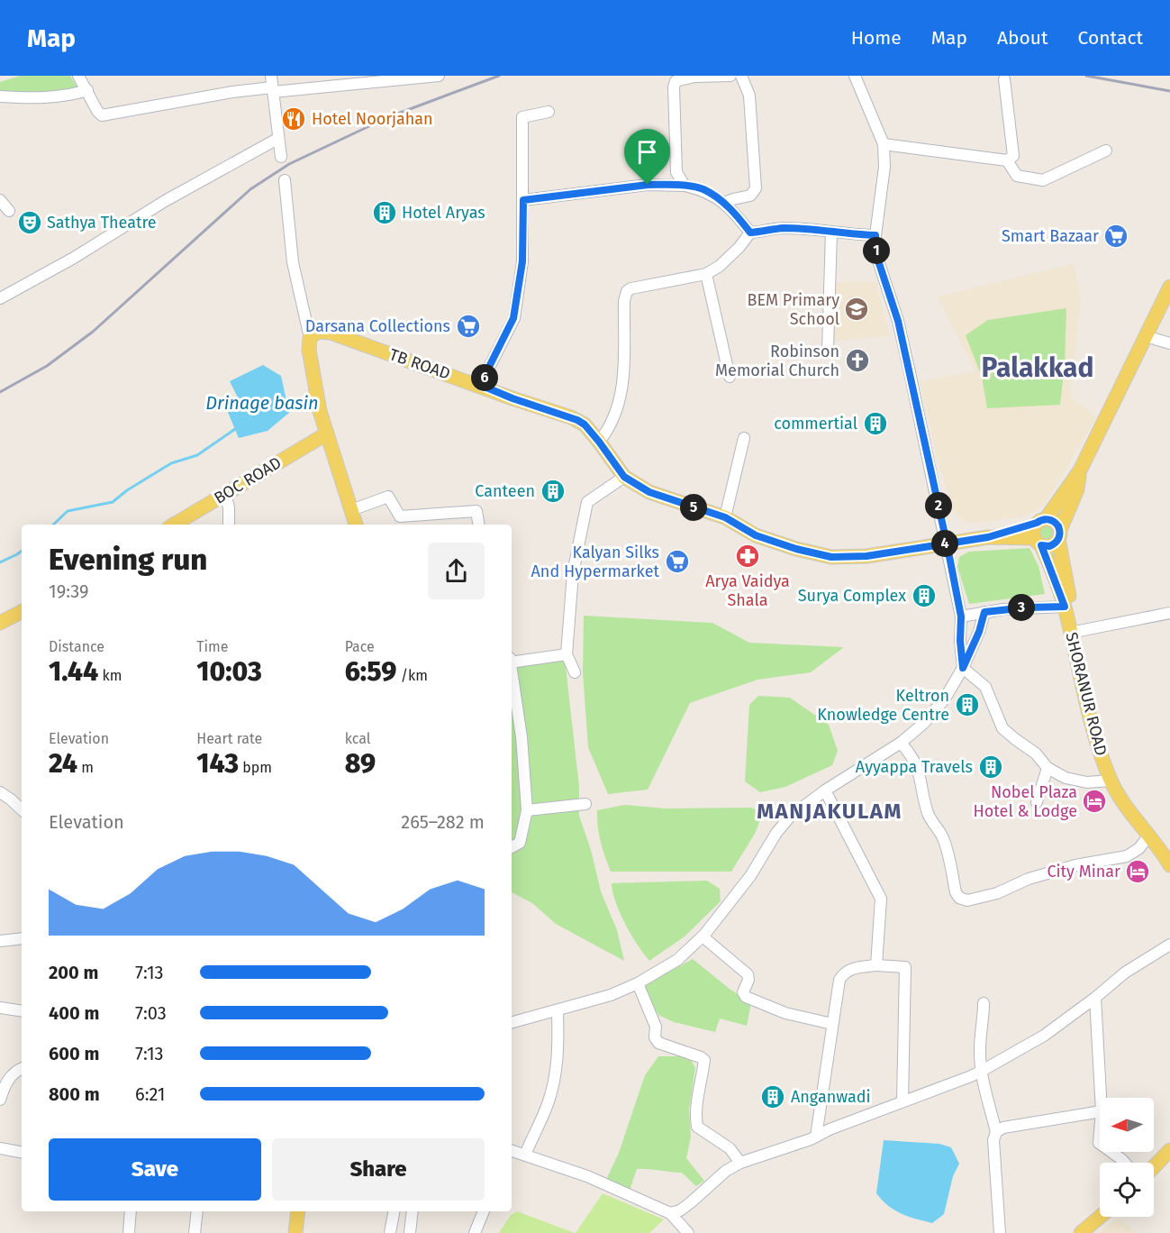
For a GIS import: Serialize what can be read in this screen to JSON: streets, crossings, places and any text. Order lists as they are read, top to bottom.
{
  "streets": {
    "main road": ["TB ROAD", "BOC ROAD", "SHORANUR ROAD"]
  },
  "crossings": [
    ["TB ROAD", "SHORANUR ROAD"]
  ],
  "districts": ["Palakkad", "MANJAKULAM"],
  "water": ["Drinage basin"],
  "places": {
    "restaurant": ["Hotel Noorjahan"],
    "building": [
      "Hotel Aryas",
      "commertial",
      "Canteen",
      "Surya Complex",
      "Keltron Knowledge Centre",
      "Ayyappa Travels",
      "Anganwadi"
    ],
    "theatre": ["Sathya Theatre"],
    "supermarket": ["Smart Bazaar", "Darsana Collections", "Kalyan Silks And Hypermarket"],
    "school or university": ["BEM Primary School"],
    "church": ["Robinson Memorial Church"],
    "pharmacy": ["Arya Vaidya Shala"],
    "hotel": ["Nobel Plaza Hotel & Lodge", "City Minar"]
  },
  "north": "left",
  "page": {
    "header": "Map",
    "nav": [
      "Home",
      "Map",
      "About",
      "Contact"
    ],
    "pins": [
      "1",
      "6",
      "2",
      "5",
      "4",
      "3"
    ],
    "heading": ["Evening run", "19:39"],
    "stats": [
      ["Distance", "1.44 km"],
      ["Time", "10:03"],
      ["Pace", "6:59 /km"],
      ["Elevation", "24 m"],
      ["Heart rate", "143 bpm"],
      ["kcal", "89"]
    ],
    "chart": ["Elevation", "265–282 m"],
    "list": [
      {
        "name": "200 m",
        "note": "7:13"
      },
      {
        "name": "400 m",
        "note": "7:03"
      },
      {
        "name": "600 m",
        "note": "7:13"
      },
      {
        "name": "800 m",
        "note": "6:21"
      }
    ],
    "buttons": ["Save", "Share"]
  }
}
